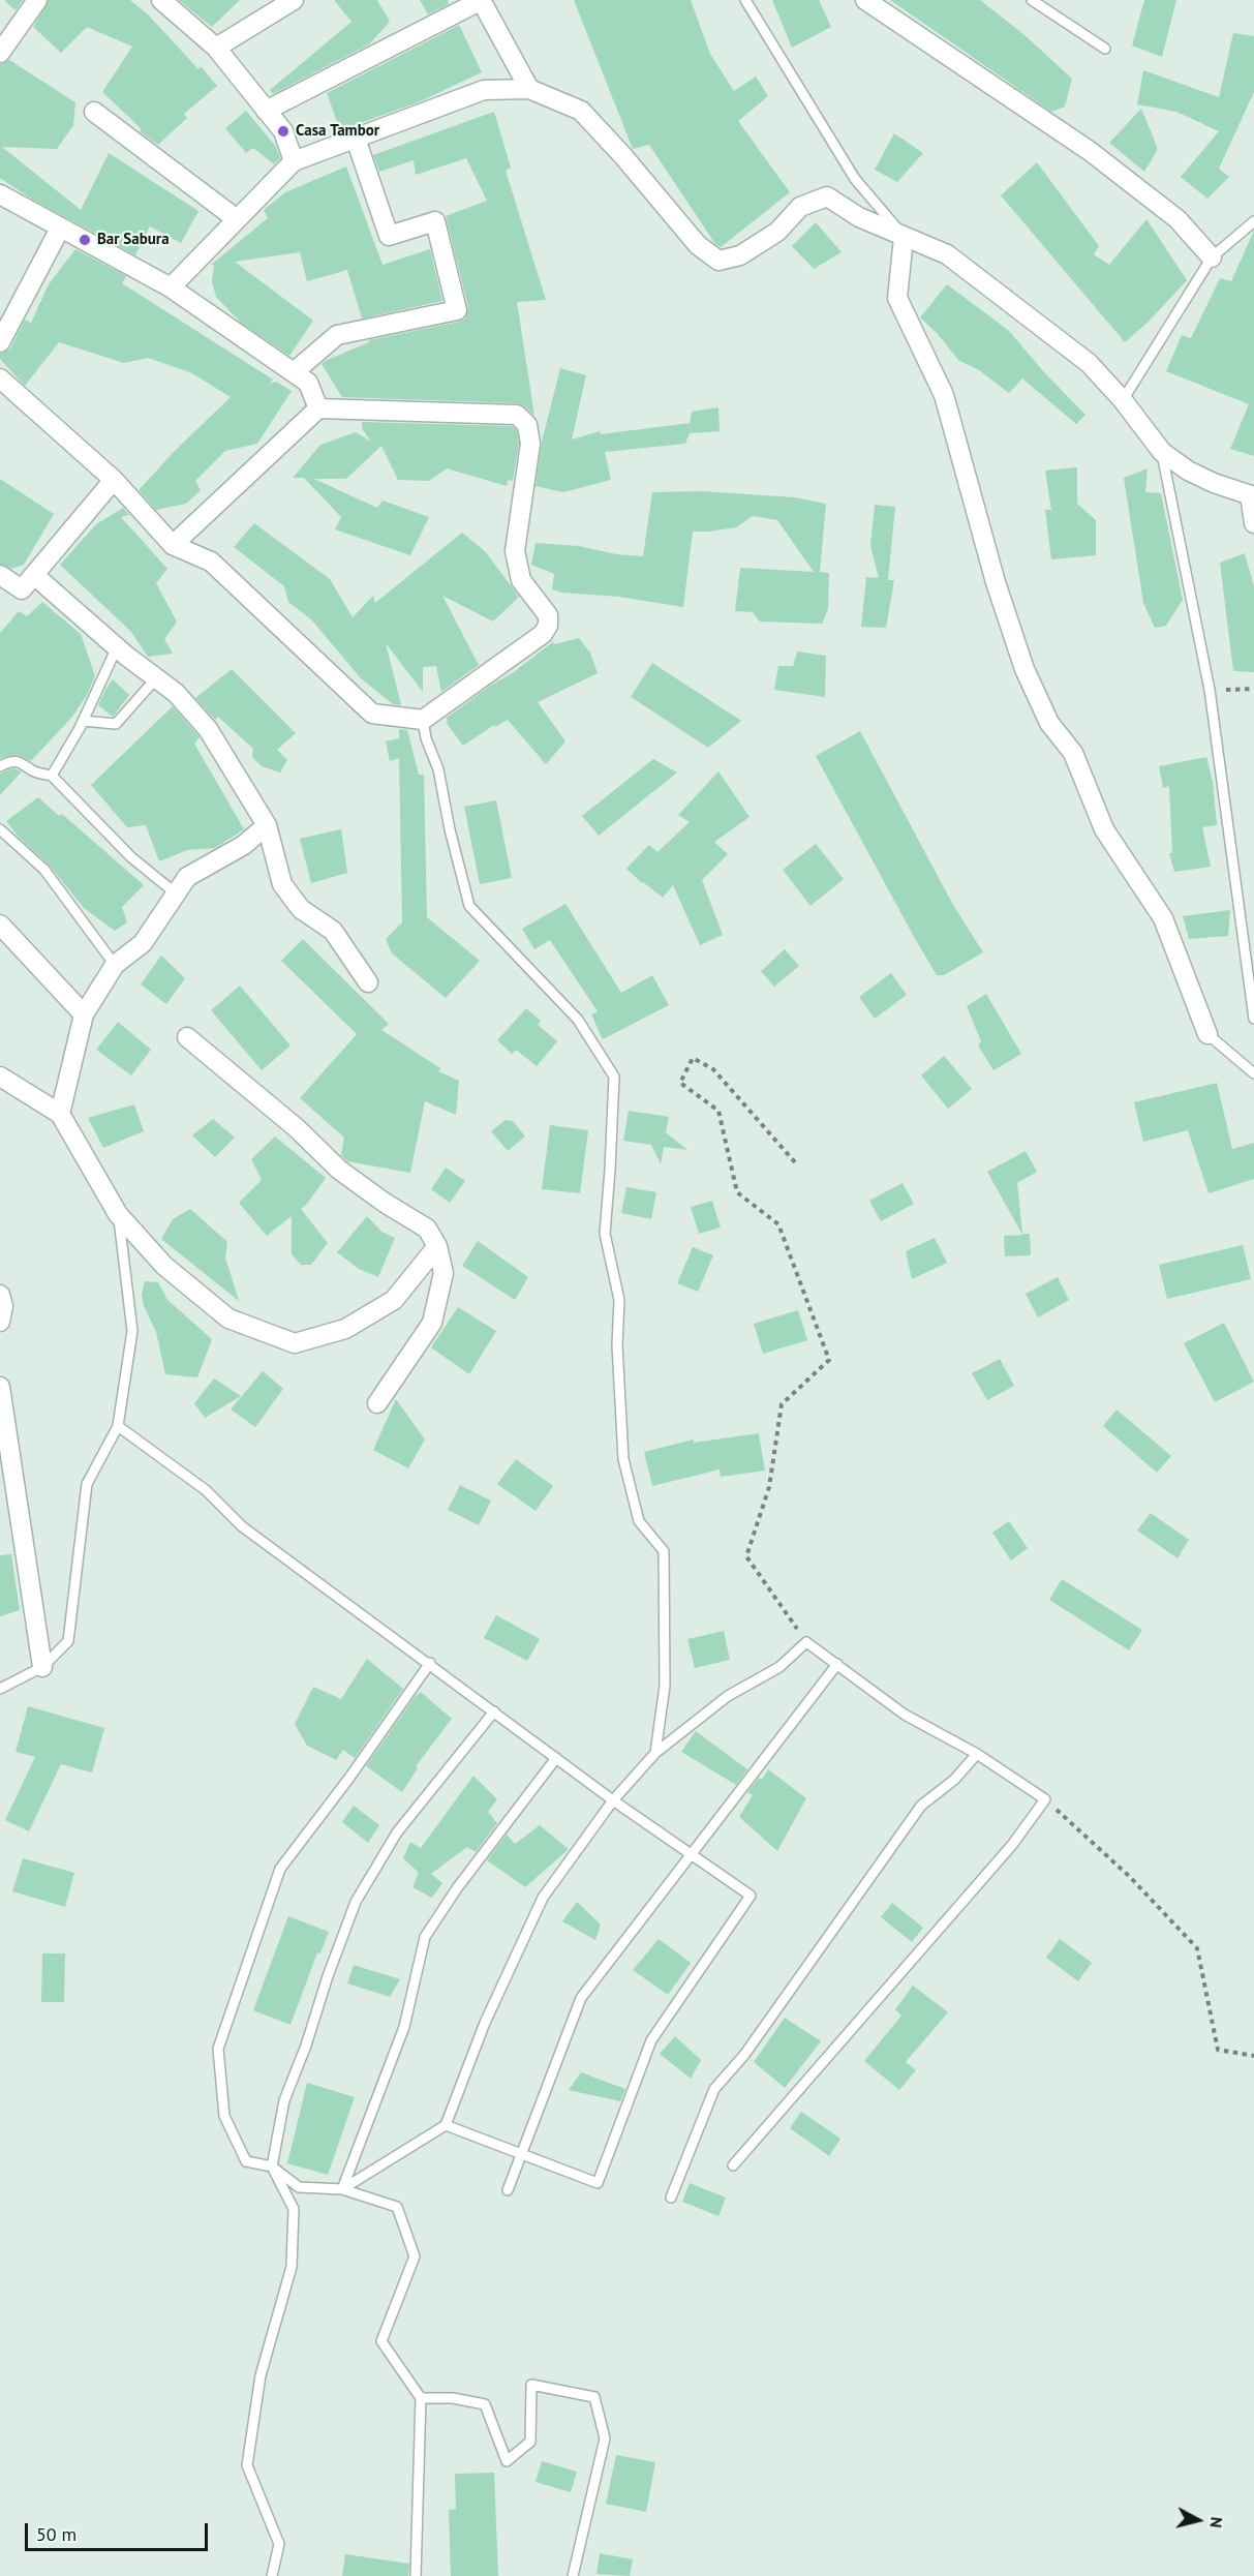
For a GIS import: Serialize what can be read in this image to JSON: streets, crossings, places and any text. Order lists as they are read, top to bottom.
{
  "places": ["Casa Tambor", "Bar Sabura"],
  "scale_bar": "50 m",
  "north": "right"
}
